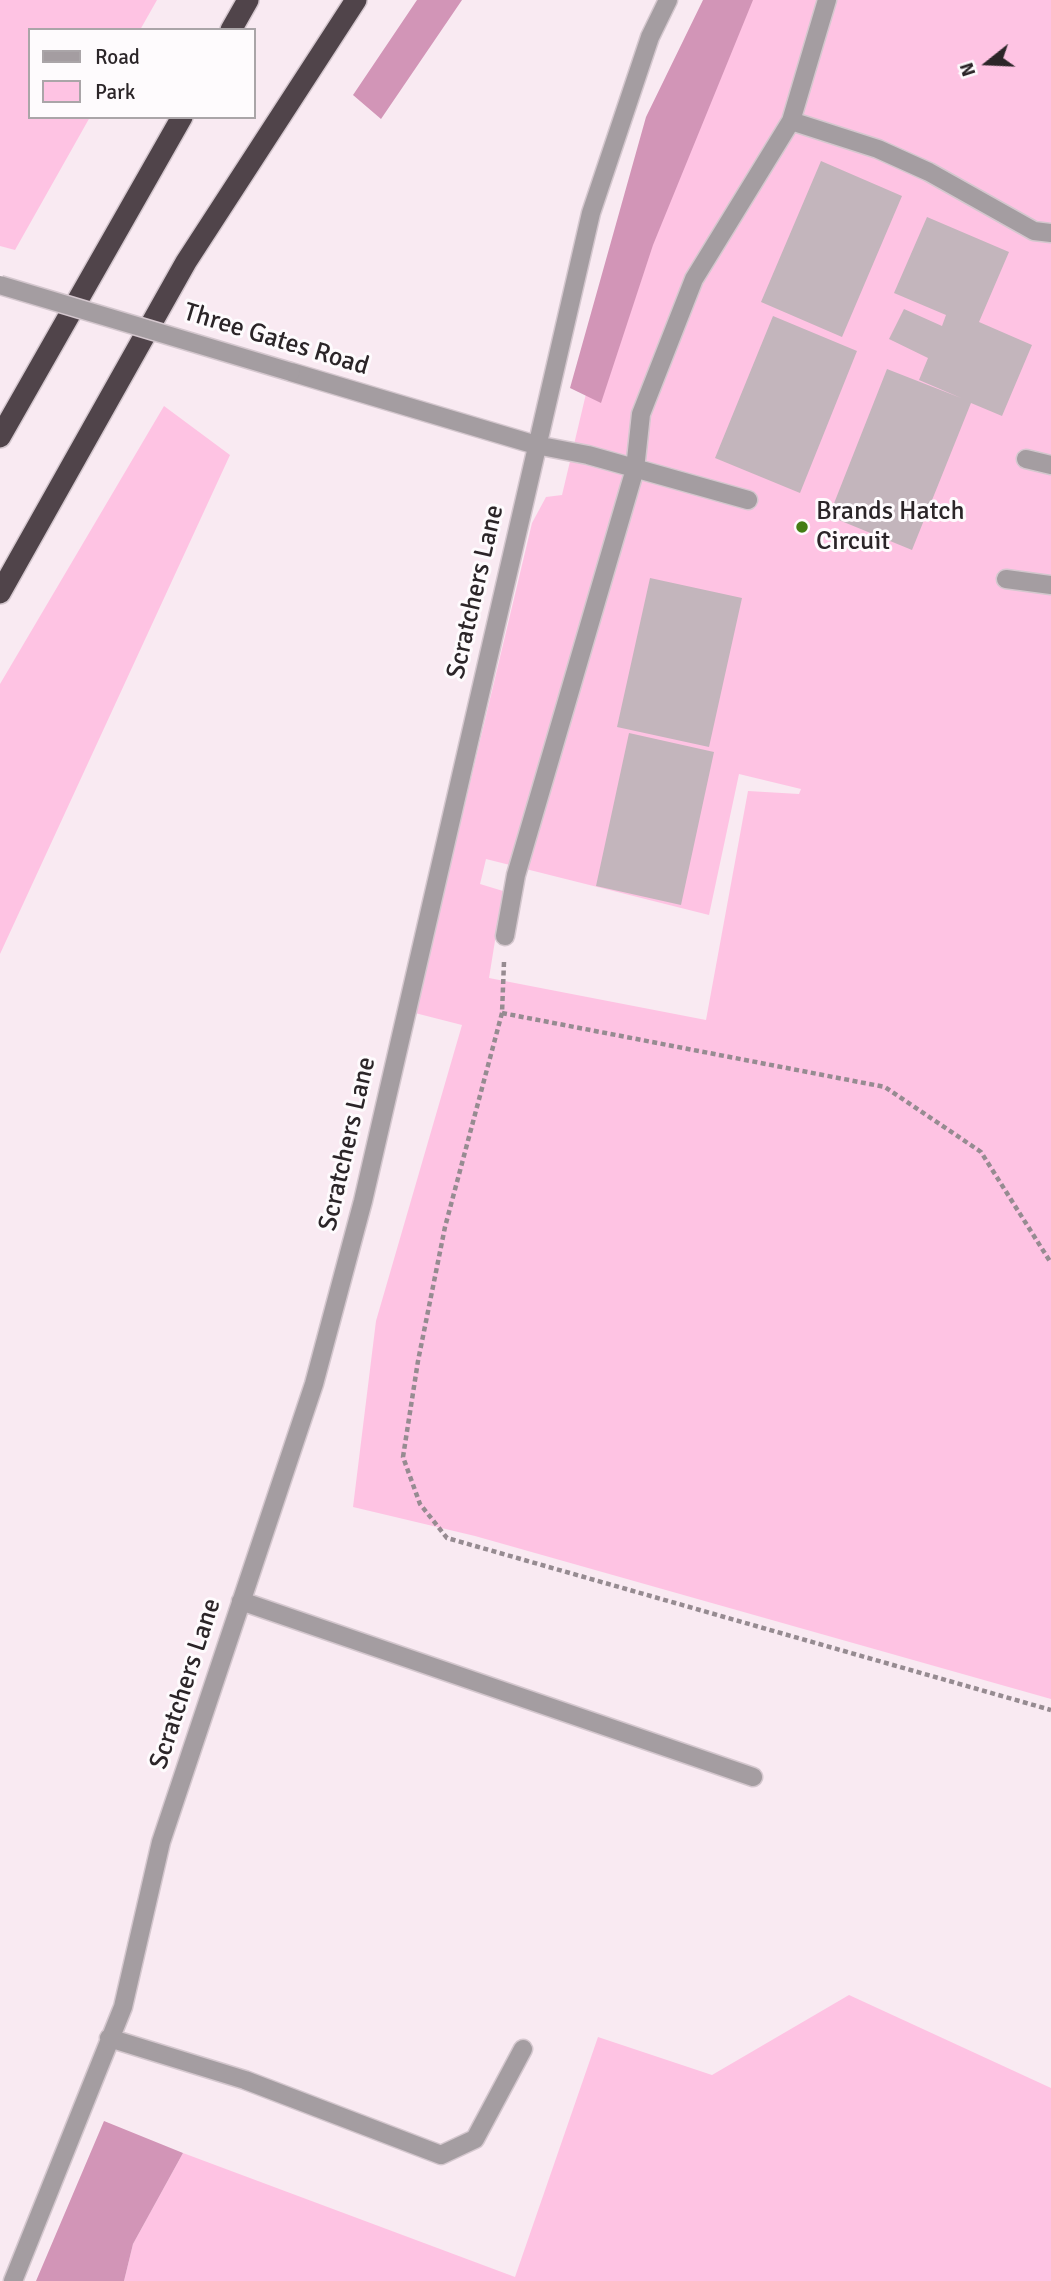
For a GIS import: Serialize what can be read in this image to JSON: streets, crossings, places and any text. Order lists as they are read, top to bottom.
{
  "streets": {
    "street": ["Three Gates Road", "Scratchers Lane"]
  },
  "crossings": [
    ["Three Gates Road", "Scratchers Lane"]
  ],
  "places": ["Brands Hatch Circuit"],
  "legend": ["Road", "Park"],
  "north": "left"
}
